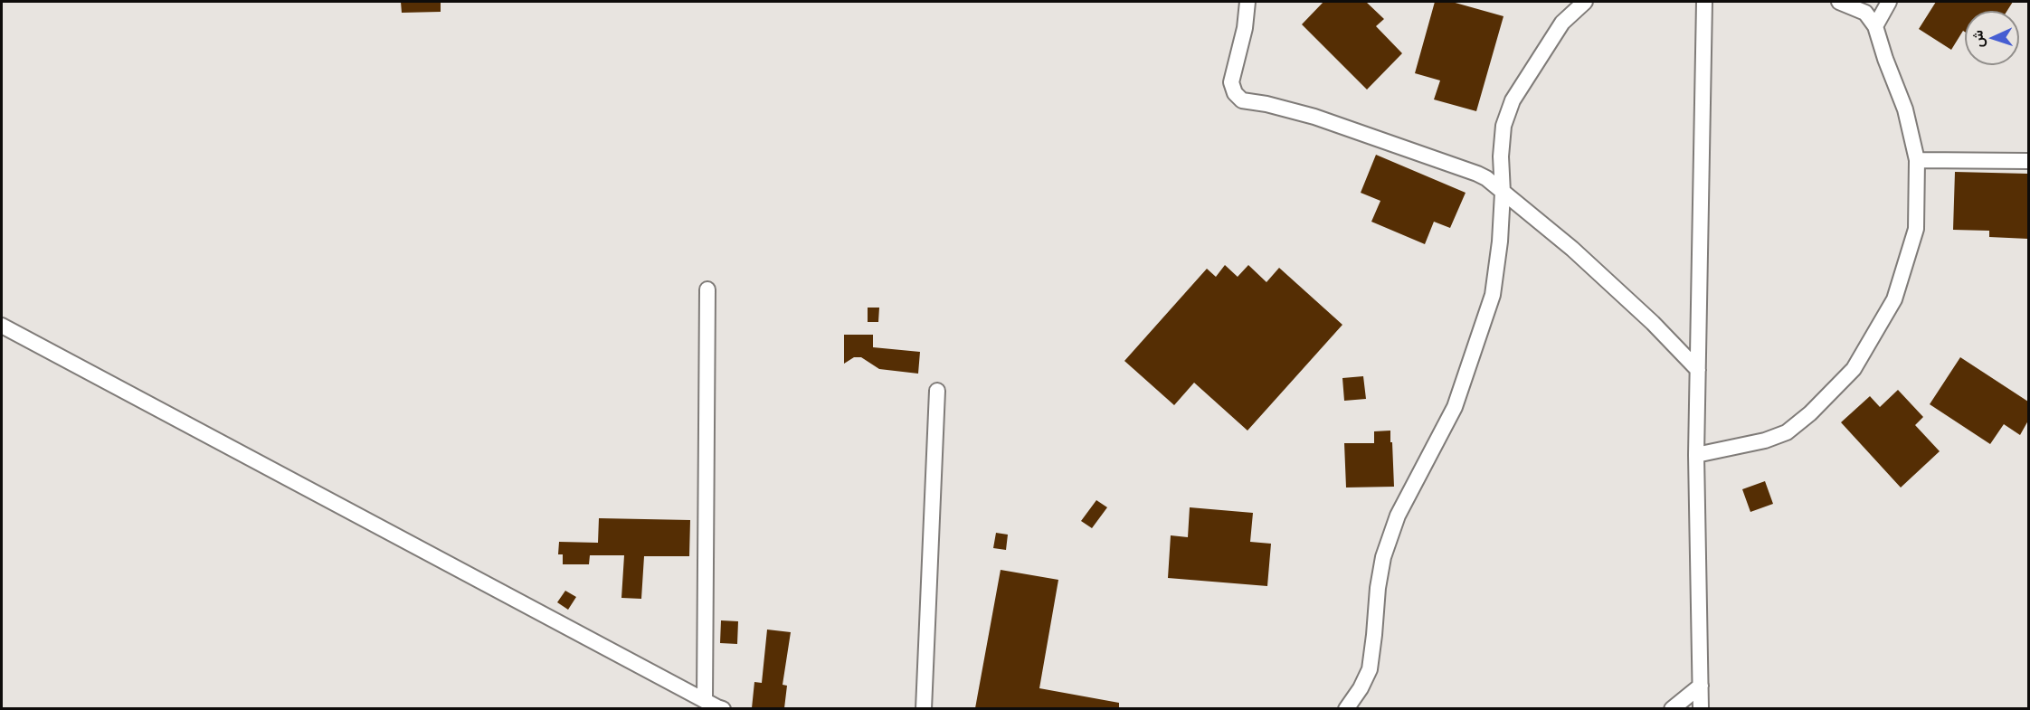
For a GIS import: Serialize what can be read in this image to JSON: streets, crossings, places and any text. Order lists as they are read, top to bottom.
{
  "north": "left"
}
